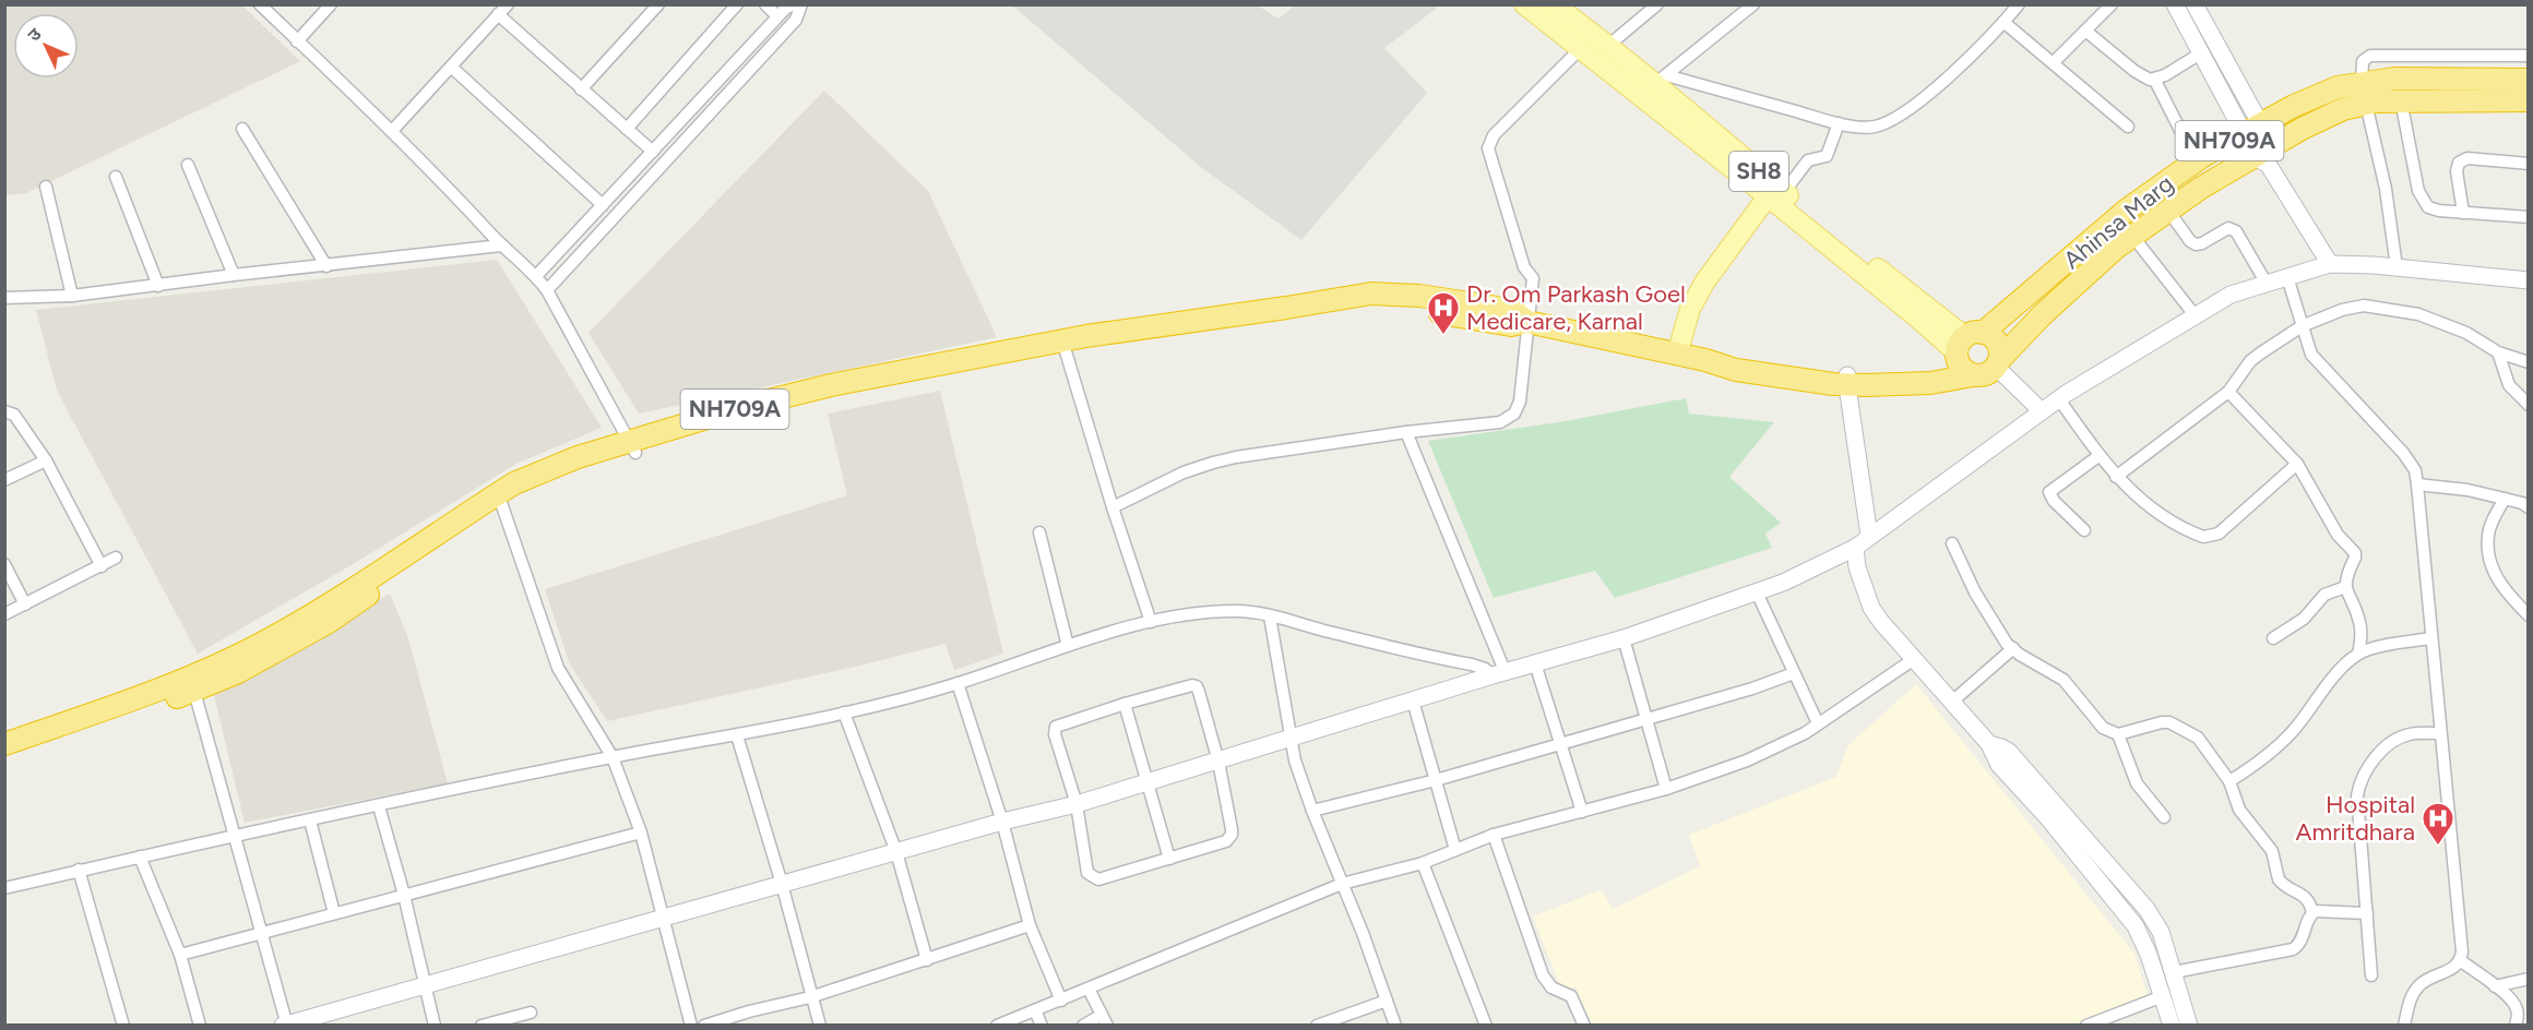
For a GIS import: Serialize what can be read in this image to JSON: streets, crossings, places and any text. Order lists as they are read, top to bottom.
{
  "streets": {
    "highway": ["NH709A", "Ahinsa Marg"],
    "main road": ["SH8"]
  },
  "crossings": [
    ["NH709A", "SH8"],
    ["NH709A", "Ahinsa Marg"],
    ["SH8", "Ahinsa Marg"]
  ],
  "places": {
    "hospital": ["Dr. Om Parkash Goel Medicare, Karnal", "Hospital Amritdhara"]
  },
  "north": "top left"
}
